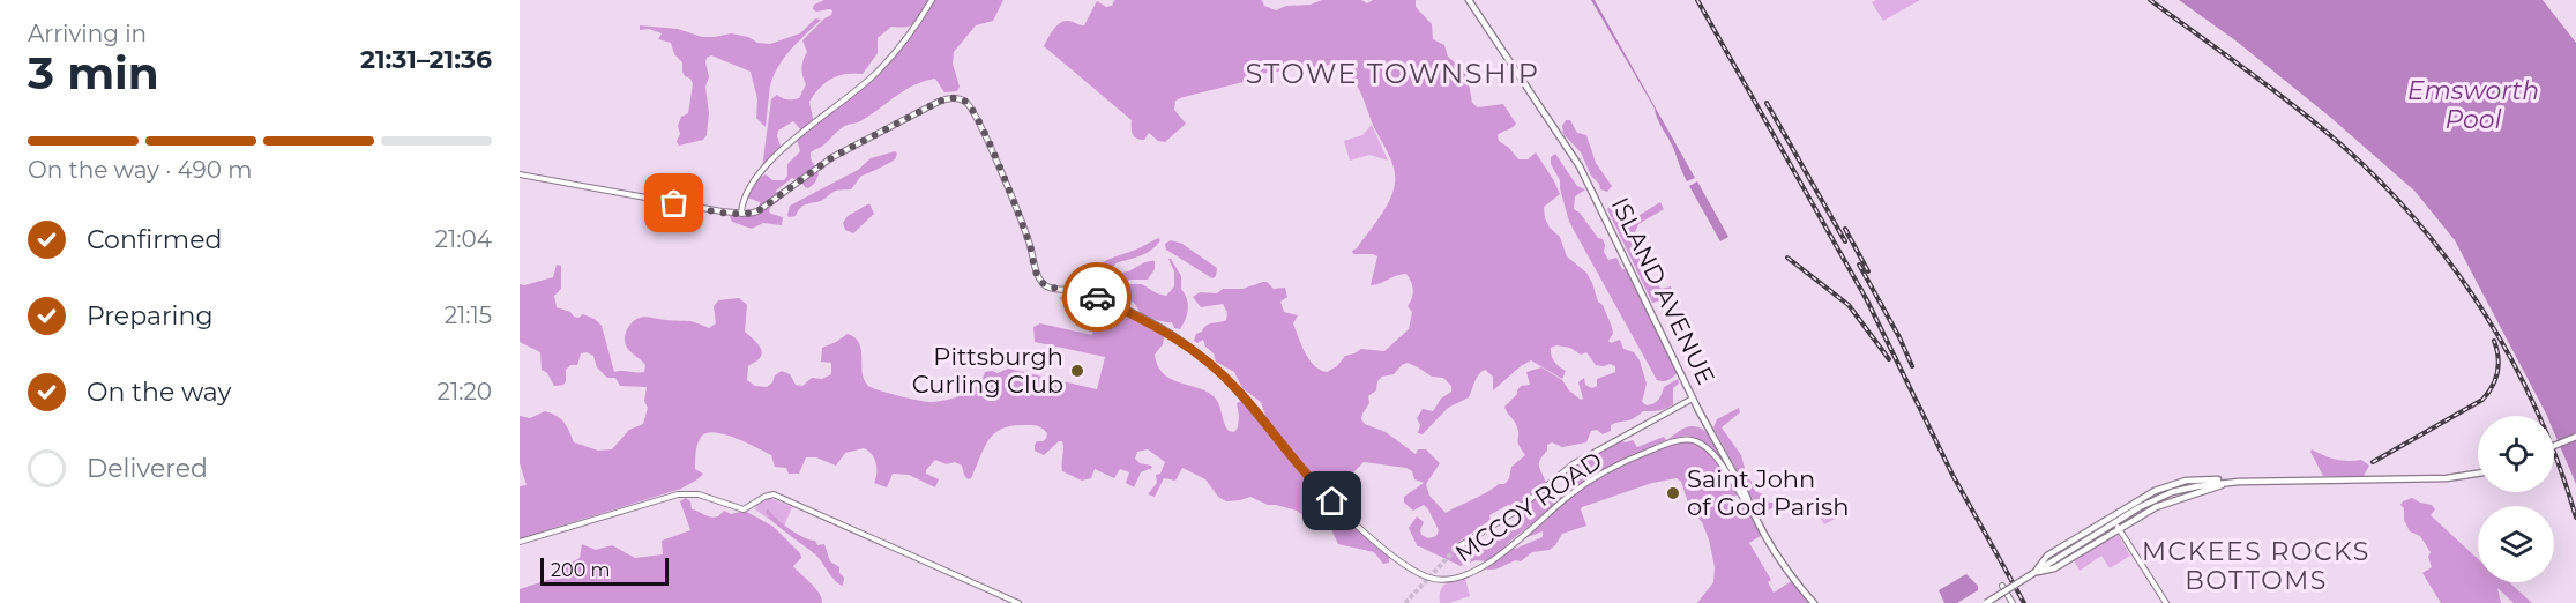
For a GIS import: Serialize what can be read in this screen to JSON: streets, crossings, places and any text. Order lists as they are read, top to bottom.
{
  "streets": {
    "main road": ["ISLAND AVENUE"],
    "street": ["MCCOY ROAD"]
  },
  "crossings": [
    ["ISLAND AVENUE", "MCCOY ROAD"]
  ],
  "districts": ["STOWE TOWNSHIP", "MCKEES ROCKS BOTTOMS"],
  "water": ["Emsworth Pool"],
  "places": ["Pittsburgh Curling Club", "Saint John of God Parish"],
  "scale_bar": "200 m",
  "page": {
    "heading": ["3 min", "Arriving in", "21:31–21:36"],
    "bar": "On the way · 490 m",
    "list": [
      ["Confirmed", "21:04"],
      ["Preparing", "21:15"],
      ["On the way", "21:20"],
      "Delivered"
    ],
    "scale": "200 m"
  }
}
